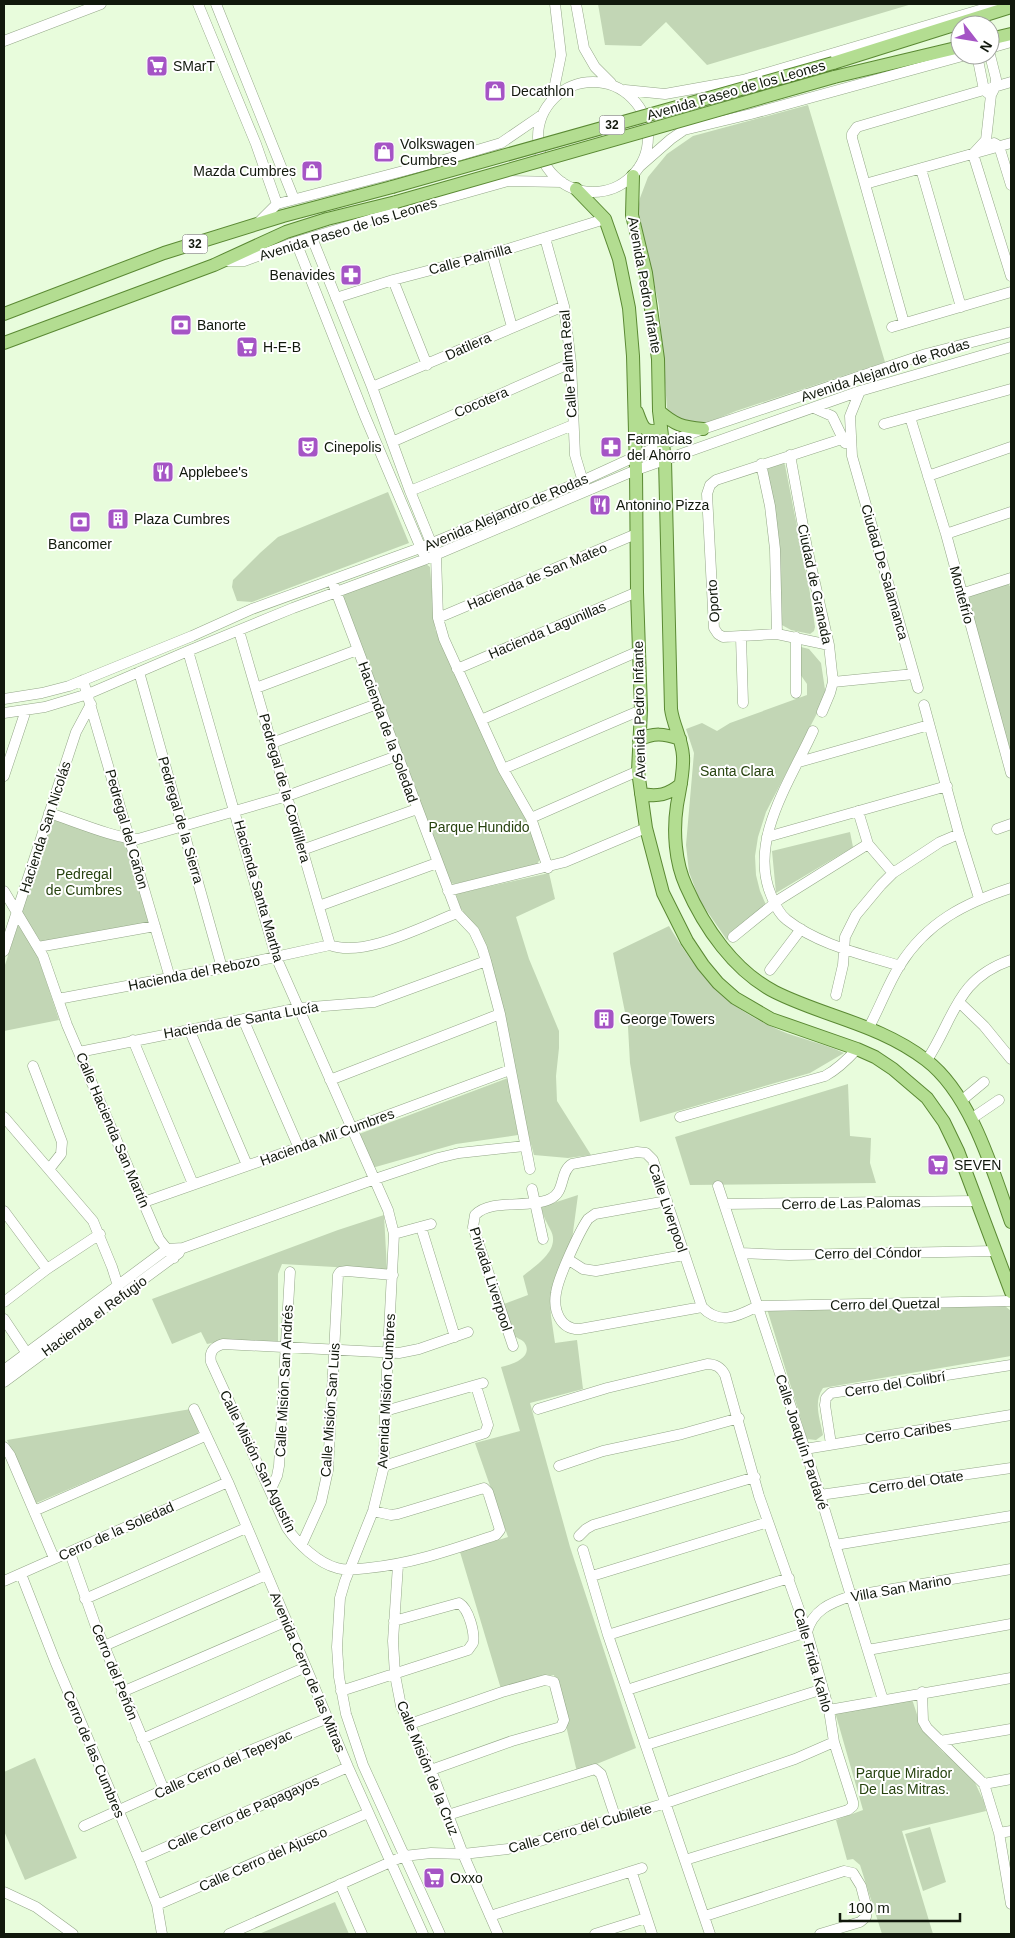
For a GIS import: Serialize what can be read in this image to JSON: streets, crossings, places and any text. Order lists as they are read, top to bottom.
{
  "streets": {
    "main road": ["Avenida Paseo de los Leones", "32", "Avenida Pedro Infante"],
    "street": [
      "Calle Palmilla",
      "Datilera",
      "Calle Palma Real",
      "Avenida Alejandro de Rodas",
      "Cocotera",
      "Ciudad De Salamanca",
      "Hacienda de San Mateo",
      "Ciudad de Granada",
      "Montefrío",
      "Oporto",
      "Hacienda Lagunillas",
      "Hacienda de la Soledad",
      "Pedregal de la Cordillera",
      "Pedregal de la Sierra",
      "Hacienda San Nicolás",
      "Pedregal del Cañon",
      "Hacienda Santa Martha",
      "Hacienda del Rebozo",
      "Hacienda de Santa Lucía",
      "Calle Hacienda San Martín",
      "Hacienda Mil Cumbres",
      "Cerro de Las Palomas",
      "Calle Liverpool",
      "Cerro del Cóndor",
      "Privada Liverpool",
      "Cerro del Quetzal",
      "Hacienda el Refugio",
      "Calle Misión San Andrés",
      "Cerro del Colibrí",
      "Avenida Misión Cumbres",
      "Calle Misión San Luis",
      "Cerro Caribes",
      "Calle Joaquín Pardavé",
      "Calle Misión San Agustín",
      "Cerro del Otate",
      "Cerro de la Soledad",
      "Villa San Marino",
      "Calle Frida Kahlo",
      "Cerro del Peñón",
      "Avenida Cerro de las Mitras",
      "Cerro de las Cumbres",
      "Calle Cerro del Tepeyac",
      "Calle Misión de la Cruz",
      "Calle Cerro de Papagayos",
      "Calle Cerro del Cubilete",
      "Calle Cerro del Ajusco"
    ]
  },
  "crossings": [
    ["Avenida Paseo de los Leones", "Avenida Pedro Infante"],
    ["Calle Palmilla", "Avenida Pedro Infante"],
    ["Calle Palmilla", "Calle Palma Real"],
    ["Avenida Pedro Infante", "Avenida Alejandro de Rodas"],
    ["Avenida Pedro Infante", "Hacienda de San Mateo"],
    ["Avenida Pedro Infante", "Hacienda Lagunillas"],
    ["Avenida Pedro Infante", "Cerro de Las Palomas"],
    ["Avenida Pedro Infante", "Cerro del Cóndor"],
    ["Datilera", "Calle Palma Real"],
    ["Calle Palma Real", "Avenida Alejandro de Rodas"],
    ["Calle Palma Real", "Cocotera"],
    ["Avenida Alejandro de Rodas", "Ciudad De Salamanca"],
    ["Avenida Alejandro de Rodas", "Hacienda de la Soledad"],
    ["Avenida Alejandro de Rodas", "Pedregal de la Cordillera"],
    ["Avenida Alejandro de Rodas", "Pedregal de la Sierra"],
    ["Avenida Alejandro de Rodas", "Hacienda San Nicolás"],
    ["Avenida Alejandro de Rodas", "Pedregal del Cañon"],
    ["Avenida Alejandro de Rodas", "Hacienda Santa Martha"],
    ["Ciudad de Granada", "Oporto"],
    ["Hacienda de la Soledad", "Hacienda de Santa Lucía"],
    ["Hacienda de la Soledad", "Hacienda Mil Cumbres"],
    ["Pedregal de la Cordillera", "Hacienda del Rebozo"],
    ["Pedregal de la Sierra", "Hacienda del Rebozo"],
    ["Hacienda San Nicolás", "Pedregal del Cañon"],
    ["Hacienda San Nicolás", "Calle Hacienda San Martín"],
    ["Pedregal del Cañon", "Hacienda del Rebozo"],
    ["Hacienda Santa Martha", "Hacienda del Rebozo"],
    ["Hacienda Santa Martha", "Hacienda de Santa Lucía"],
    ["Hacienda Santa Martha", "Hacienda Mil Cumbres"],
    ["Hacienda Santa Martha", "Hacienda el Refugio"],
    ["Hacienda Santa Martha", "Avenida Misión Cumbres"],
    ["Hacienda del Rebozo", "Calle Hacienda San Martín"],
    ["Hacienda de Santa Lucía", "Calle Hacienda San Martín"],
    ["Calle Hacienda San Martín", "Hacienda Mil Cumbres"],
    ["Calle Hacienda San Martín", "Hacienda el Refugio"],
    ["Cerro de Las Palomas", "Calle Joaquín Pardavé"],
    ["Calle Liverpool", "Privada Liverpool"],
    ["Cerro del Cóndor", "Calle Joaquín Pardavé"],
    ["Cerro del Quetzal", "Calle Joaquín Pardavé"],
    ["Hacienda el Refugio", "Avenida Misión Cumbres"],
    ["Calle Misión San Andrés", "Calle Misión San Agustín"],
    ["Cerro del Colibrí", "Cerro Caribes"],
    ["Avenida Misión Cumbres", "Calle Misión San Luis"],
    ["Avenida Misión Cumbres", "Calle Misión San Agustín"],
    ["Avenida Misión Cumbres", "Calle Cerro del Cubilete"],
    ["Calle Misión San Luis", "Calle Misión San Agustín"],
    ["Cerro Caribes", "Calle Joaquín Pardavé"],
    ["Calle Joaquín Pardavé", "Cerro del Otate"],
    ["Calle Joaquín Pardavé", "Villa San Marino"],
    ["Cerro de la Soledad", "Cerro del Peñón"],
    ["Cerro de la Soledad", "Avenida Cerro de las Mitras"],
    ["Cerro de la Soledad", "Cerro de las Cumbres"],
    ["Villa San Marino", "Calle Frida Kahlo"],
    ["Calle Frida Kahlo", "Calle Cerro del Cubilete"],
    ["Cerro del Peñón", "Calle Cerro del Tepeyac"],
    ["Avenida Cerro de las Mitras", "Calle Cerro del Tepeyac"],
    ["Avenida Cerro de las Mitras", "Calle Cerro de Papagayos"],
    ["Avenida Cerro de las Mitras", "Calle Cerro del Cubilete"],
    ["Avenida Cerro de las Mitras", "Calle Cerro del Ajusco"],
    ["Cerro de las Cumbres", "Calle Cerro del Tepeyac"],
    ["Cerro de las Cumbres", "Calle Cerro de Papagayos"],
    ["Cerro de las Cumbres", "Calle Cerro del Ajusco"],
    ["Calle Misión de la Cruz", "Calle Cerro del Cubilete"]
  ],
  "parks": [
    "Santa Clara",
    "Parque Hundido",
    "Pedregal de Cumbres",
    "Parque Mirador De Las Mitras."
  ],
  "places": {
    "supermarket": [
      "SMarT",
      "H-E-B",
      "SEVEN",
      "Oxxo"
    ],
    "shop": ["Decathlon", "Volkswagen Cumbres", "Mazda Cumbres"],
    "pharmacy": ["Benavides", "Farmacias del Ahorro"],
    "bank": ["Banorte", "Bancomer"],
    "theatre": ["Cinepolis"],
    "restaurant": ["Applebee's", "Antonino Pizza"],
    "building": ["Plaza Cumbres", "George Towers"]
  },
  "scale_bar": "100 m",
  "north": "bottom right"
}
